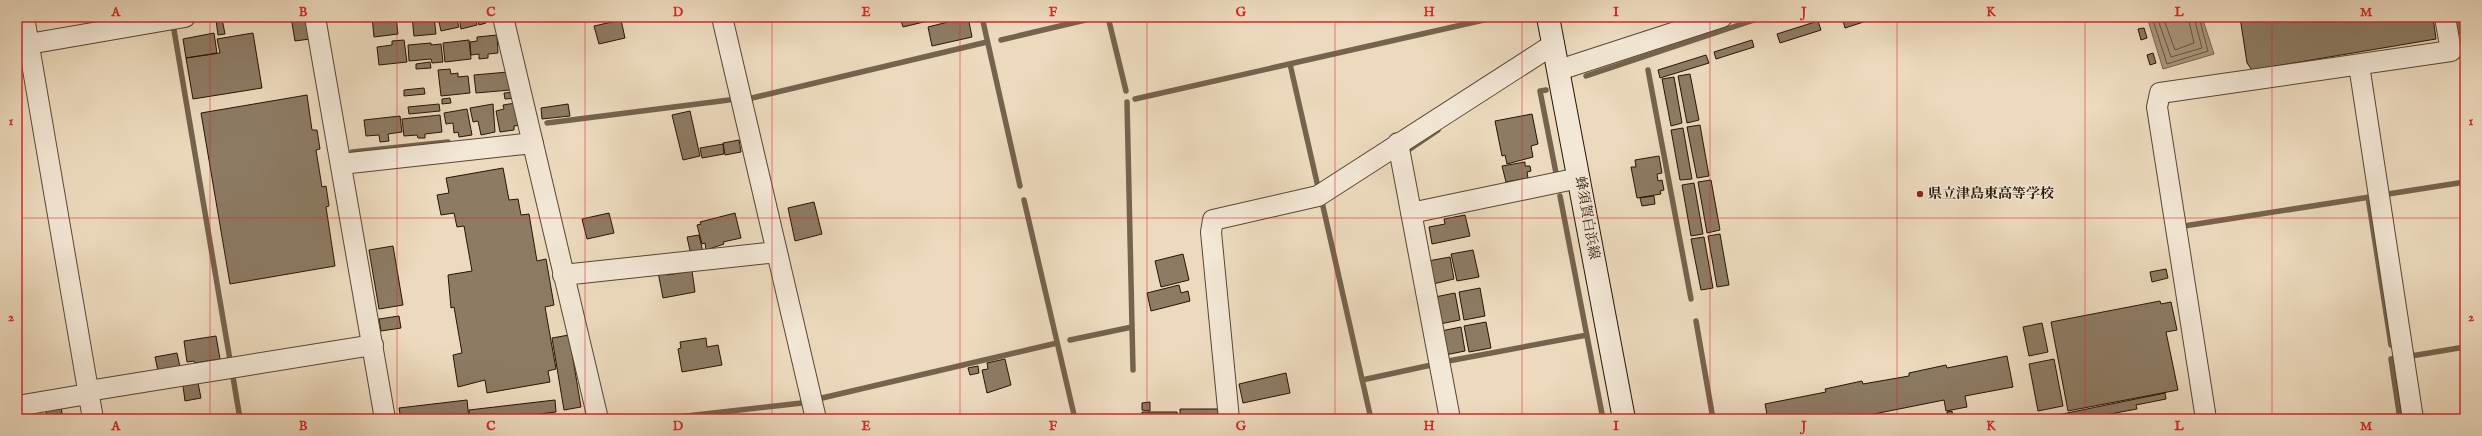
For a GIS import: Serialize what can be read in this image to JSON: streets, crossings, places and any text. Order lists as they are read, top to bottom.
{
  "streets": {
    "main road": ["蜂須賀白浜線"]
  },
  "places": ["県立津島東高等学校"],
  "grid": {
    "columns": [
      "A",
      "B",
      "C",
      "D",
      "E",
      "F",
      "G",
      "H",
      "I",
      "J",
      "K",
      "L",
      "M"
    ],
    "rows": ["1", "2"]
  }
}
